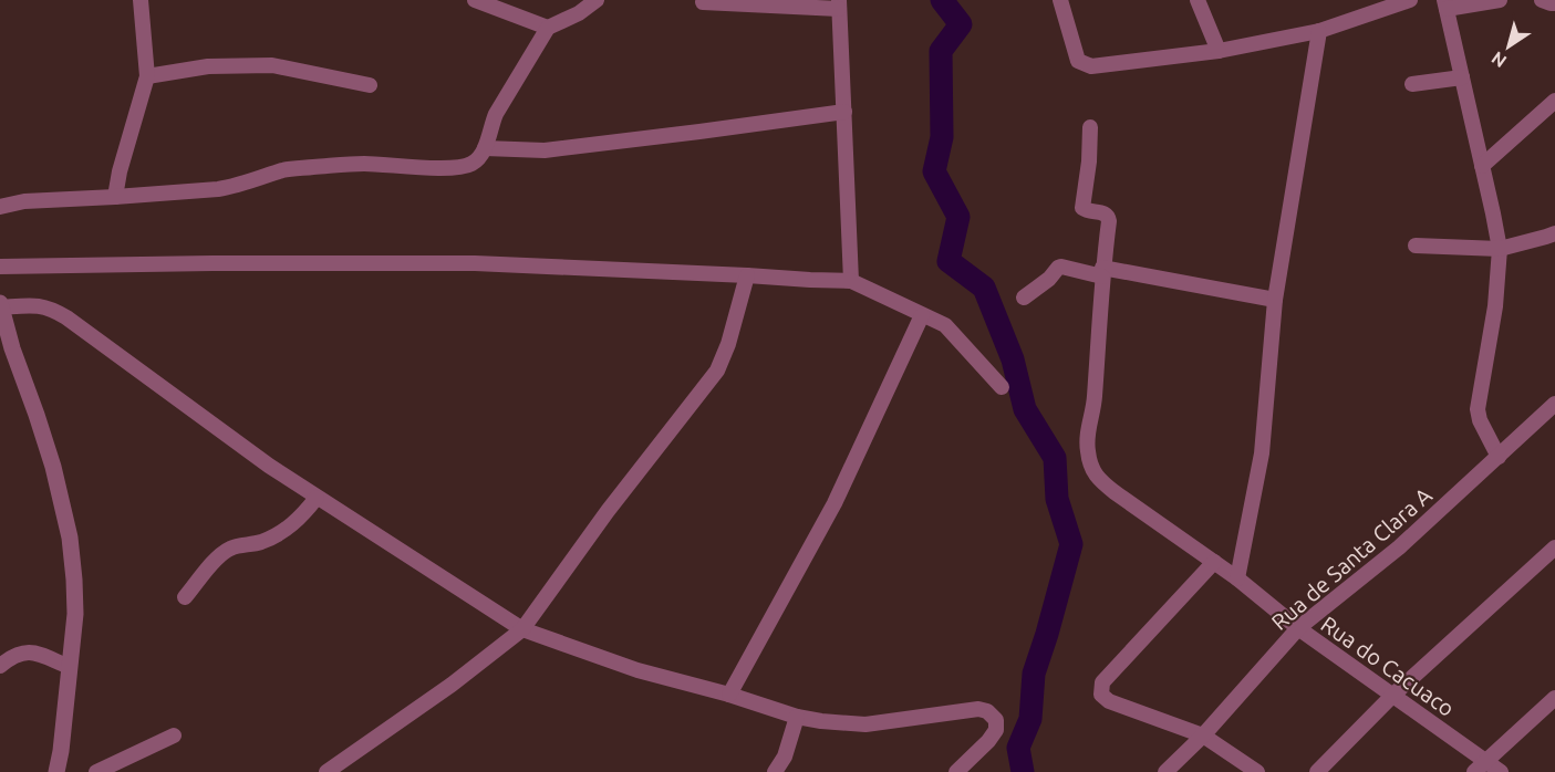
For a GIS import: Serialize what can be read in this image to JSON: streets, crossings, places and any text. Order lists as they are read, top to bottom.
{
  "streets": {
    "street": ["Rua de Santa Clara A", "Rua do Cacuaco"]
  },
  "crossings": [
    ["Rua de Santa Clara A", "Rua do Cacuaco"]
  ],
  "north": "bottom left"
}
